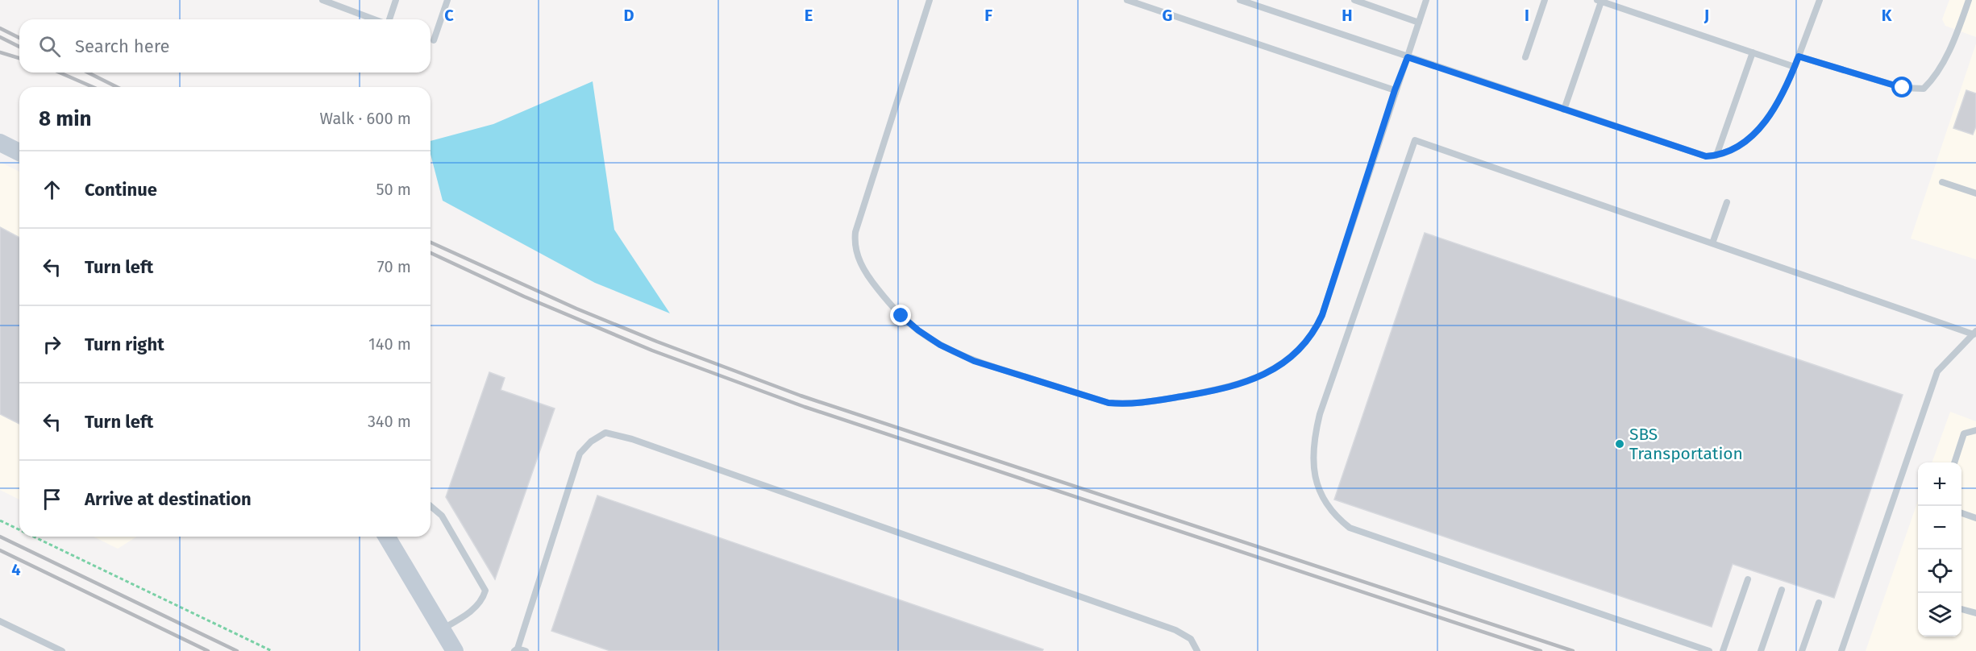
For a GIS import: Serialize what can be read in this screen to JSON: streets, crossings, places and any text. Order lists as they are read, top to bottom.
{
  "places": ["SBS Transportation"],
  "page": {
    "search": "Search here",
    "heading": ["8 min", "Walk · 600 m"],
    "list": [
      ["Continue", "50 m"],
      ["Turn left", "70 m"],
      ["Turn right", "140 m"],
      ["Turn left", "340 m"],
      "Arrive at destination"
    ],
    "map_buttons": ["+", "−"]
  },
  "grid": {
    "columns": [
      "C",
      "D",
      "E",
      "F",
      "G",
      "H",
      "I",
      "J",
      "K"
    ],
    "rows": ["4"]
  }
}
